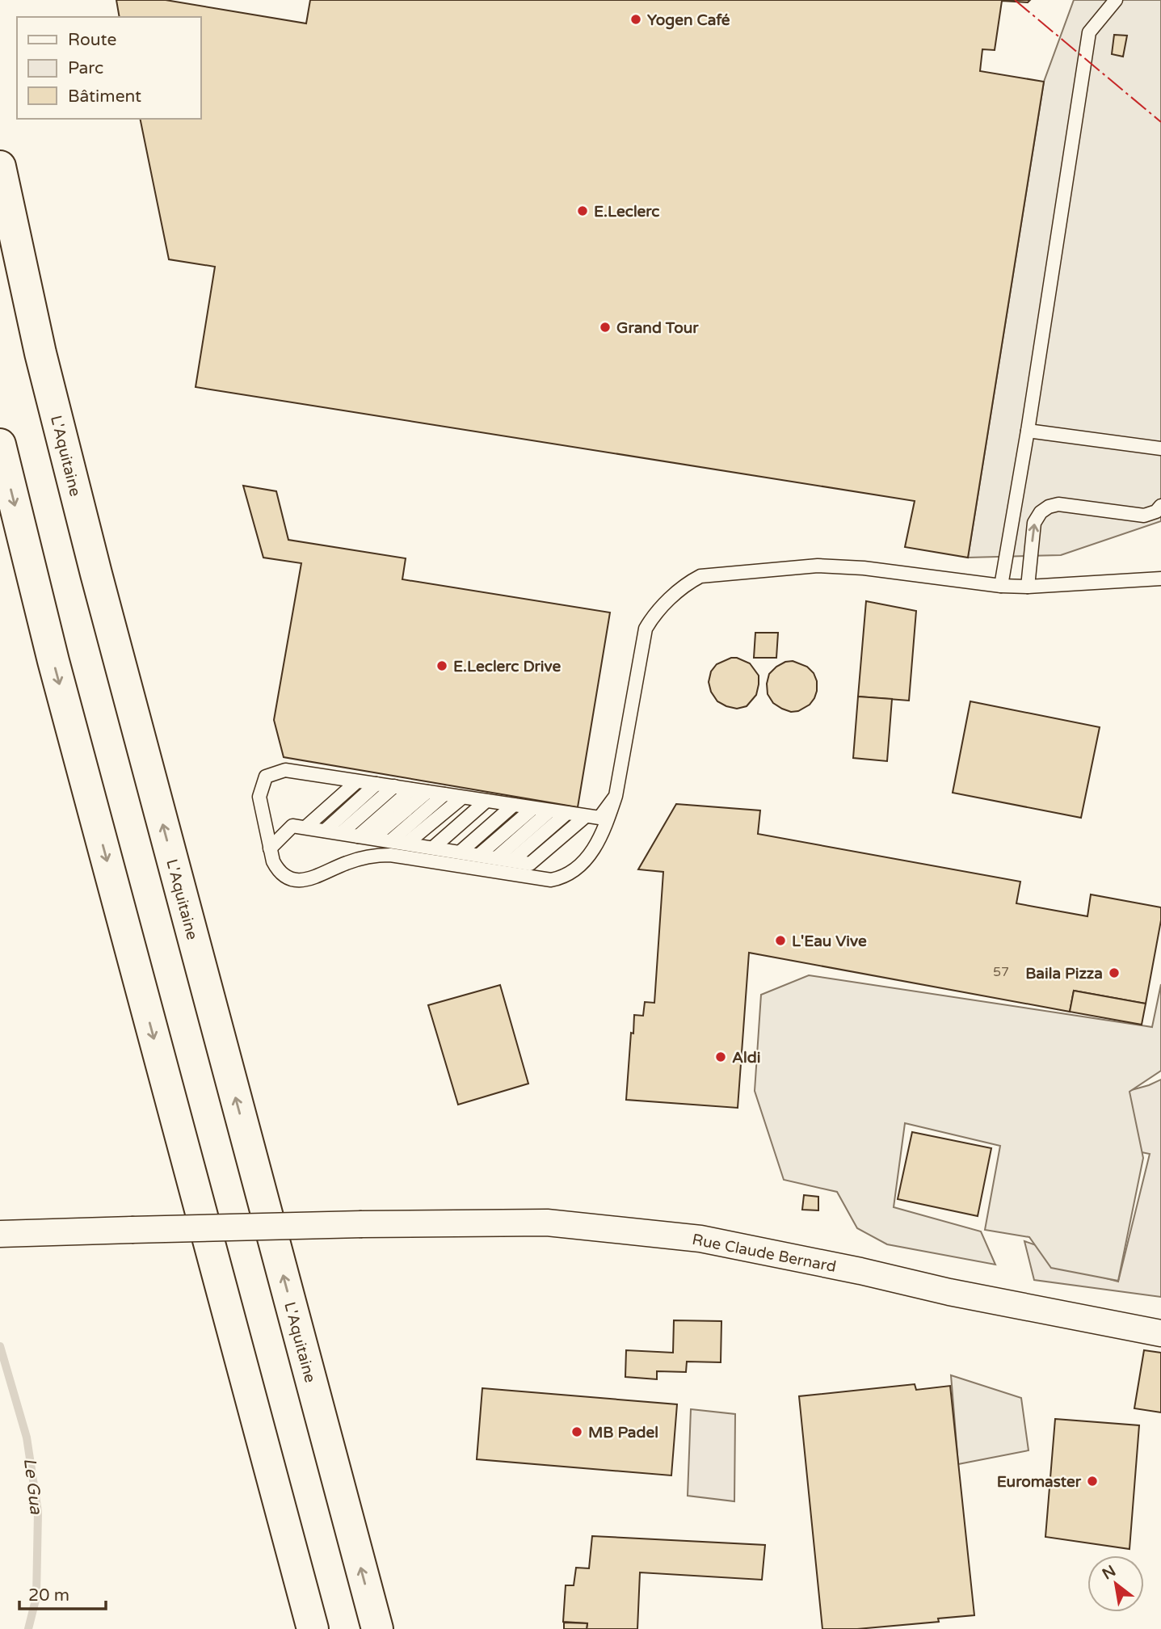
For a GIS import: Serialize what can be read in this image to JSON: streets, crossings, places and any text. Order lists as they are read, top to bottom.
{
  "streets": {
    "highway": ["L'Aquitaine"],
    "street": ["Rue Claude Bernard"]
  },
  "water": ["Le Gua"],
  "places": [
    "Yogen Café",
    "E.Leclerc",
    "Grand Tour",
    "E.Leclerc Drive",
    "L'Eau Vive",
    "Baila Pizza",
    "Aldi",
    "MB Padel",
    "Euromaster"
  ],
  "house_numbers": ["57"],
  "legend": ["Route", "Parc", "Bâtiment"],
  "scale_bar": "20 m",
  "north": "top left"
}
